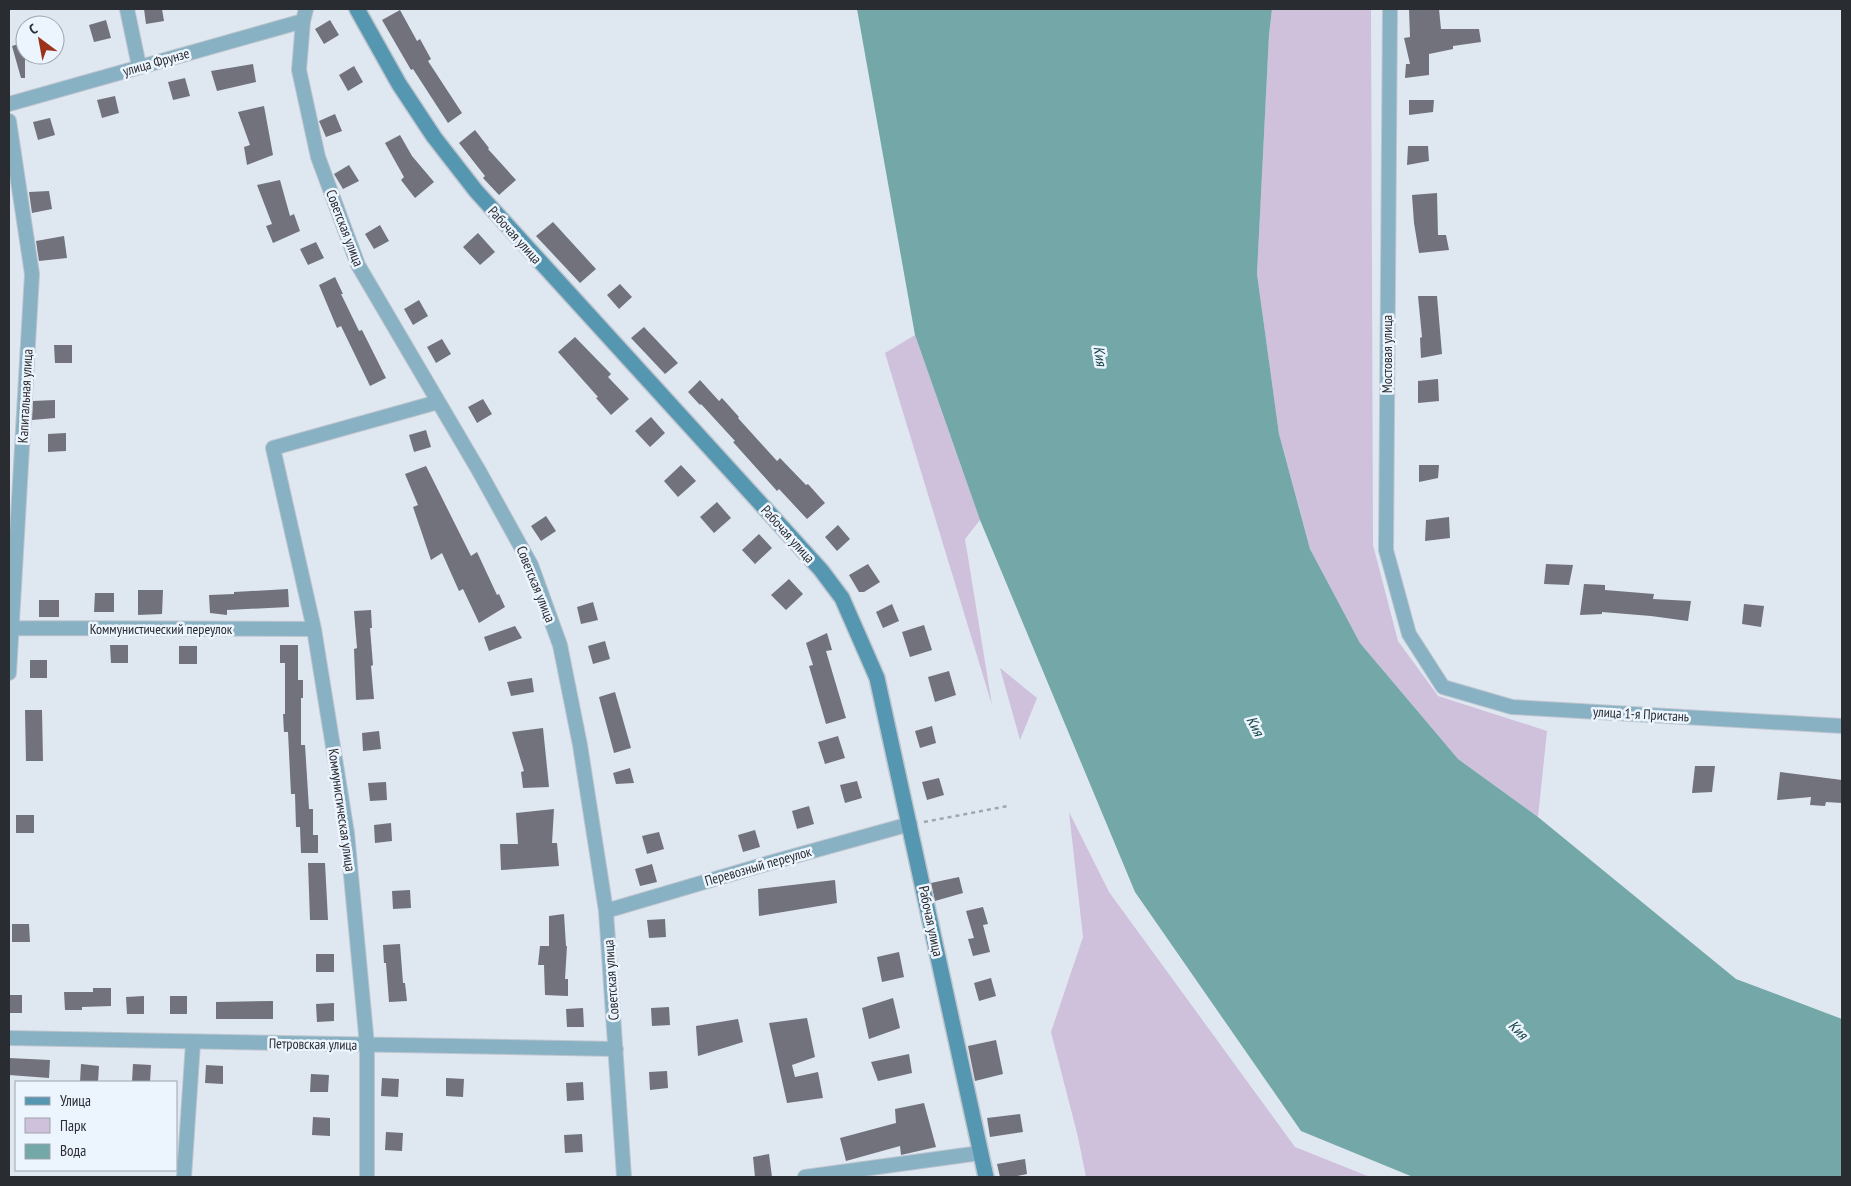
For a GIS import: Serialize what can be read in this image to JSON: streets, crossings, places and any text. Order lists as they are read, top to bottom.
{
  "streets": {
    "main road": ["Рабочая улица"],
    "street": [
      "улица Фрунзе",
      "Советская улица",
      "Мостовая улица",
      "Капитальная улица",
      "Коммунистический переулок",
      "улица 1-я Пристань",
      "Коммунистическая улица",
      "Перевозный переулок",
      "Петровская улица"
    ]
  },
  "crossings": [
    ["улица Фрунзе", "Советская улица"],
    ["Советская улица", "Коммунистическая улица"],
    ["Советская улица", "Перевозный переулок"],
    ["Советская улица", "Петровская улица"],
    ["Рабочая улица", "Перевозный переулок"],
    ["Мостовая улица", "улица 1-я Пристань"],
    ["Капитальная улица", "Коммунистический переулок"],
    ["Коммунистический переулок", "Коммунистическая улица"],
    ["Коммунистическая улица", "Петровская улица"]
  ],
  "water": ["Кия"],
  "legend": ["Улица", "Парк", "Вода"],
  "north": "top left"
}
